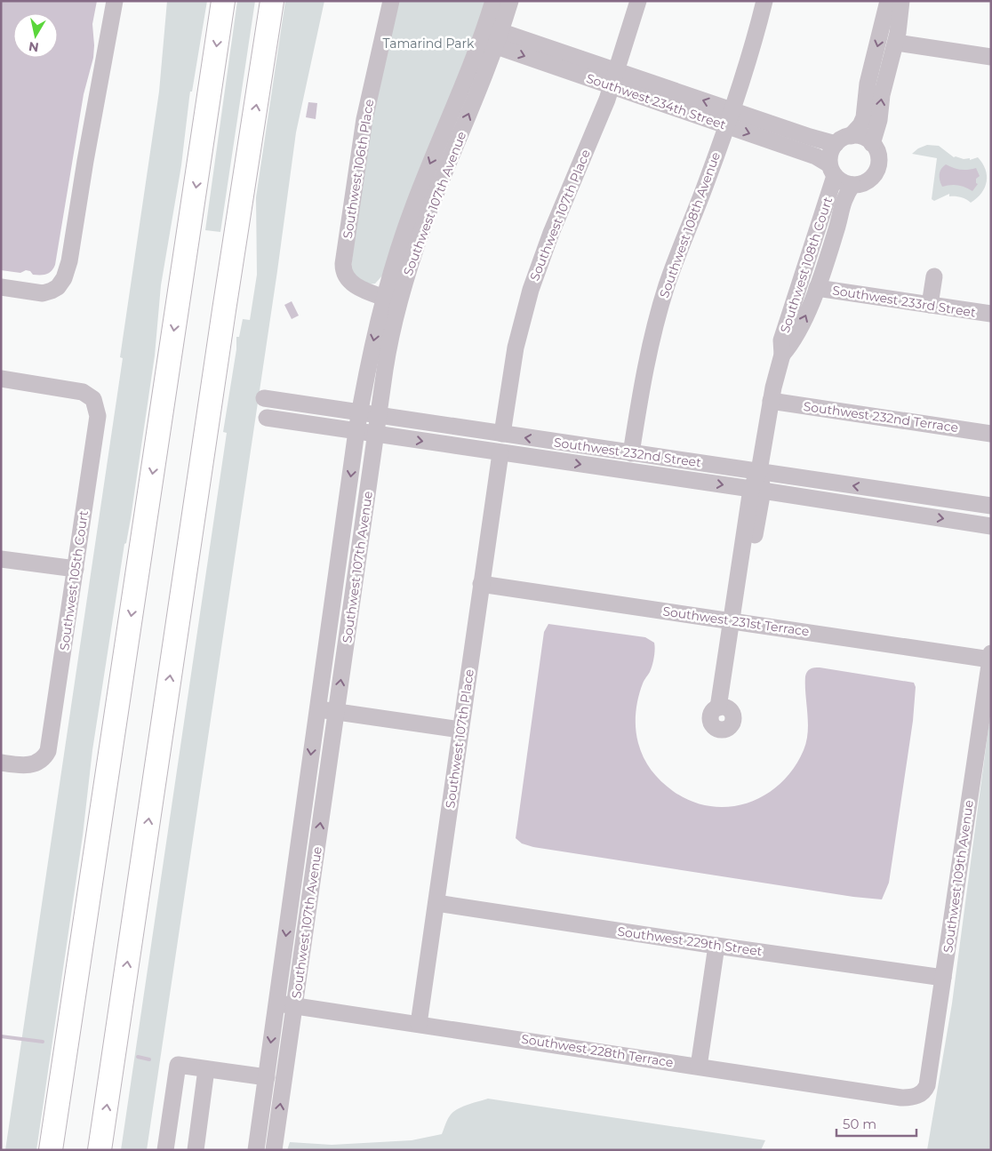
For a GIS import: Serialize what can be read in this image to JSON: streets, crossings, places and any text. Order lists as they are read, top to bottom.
{
  "streets": {
    "street": [
      "Southwest 234th Street",
      "Southwest 106th Place",
      "Southwest 107th Avenue",
      "Southwest 107th Place",
      "Southwest 108th Avenue",
      "Southwest 108th Court",
      "Southwest 233rd Street",
      "Southwest 232nd Terrace",
      "Southwest 232nd Street",
      "Southwest 105th Court",
      "Southwest 231st Terrace",
      "Southwest 109th Avenue",
      "Southwest 229th Street",
      "Southwest 228th Terrace"
    ]
  },
  "crossings": [
    ["Southwest 234th Street", "Southwest 107th Avenue"],
    ["Southwest 234th Street", "Southwest 107th Place"],
    ["Southwest 234th Street", "Southwest 108th Avenue"],
    ["Southwest 234th Street", "Southwest 108th Court"],
    ["Southwest 106th Place", "Southwest 107th Avenue"],
    ["Southwest 107th Avenue", "Southwest 232nd Street"],
    ["Southwest 107th Avenue", "Southwest 228th Terrace"],
    ["Southwest 107th Place", "Southwest 232nd Street"],
    ["Southwest 107th Place", "Southwest 231st Terrace"],
    ["Southwest 107th Place", "Southwest 229th Street"],
    ["Southwest 107th Place", "Southwest 228th Terrace"],
    ["Southwest 108th Avenue", "Southwest 232nd Street"],
    ["Southwest 108th Court", "Southwest 233rd Street"],
    ["Southwest 108th Court", "Southwest 232nd Terrace"],
    ["Southwest 108th Court", "Southwest 232nd Street"],
    ["Southwest 108th Court", "Southwest 231st Terrace"],
    ["Southwest 231st Terrace", "Southwest 109th Avenue"],
    ["Southwest 109th Avenue", "Southwest 229th Street"],
    ["Southwest 109th Avenue", "Southwest 228th Terrace"]
  ],
  "parks": ["Tamarind Park"],
  "scale_bar": "50 m",
  "north": "bottom"
}
